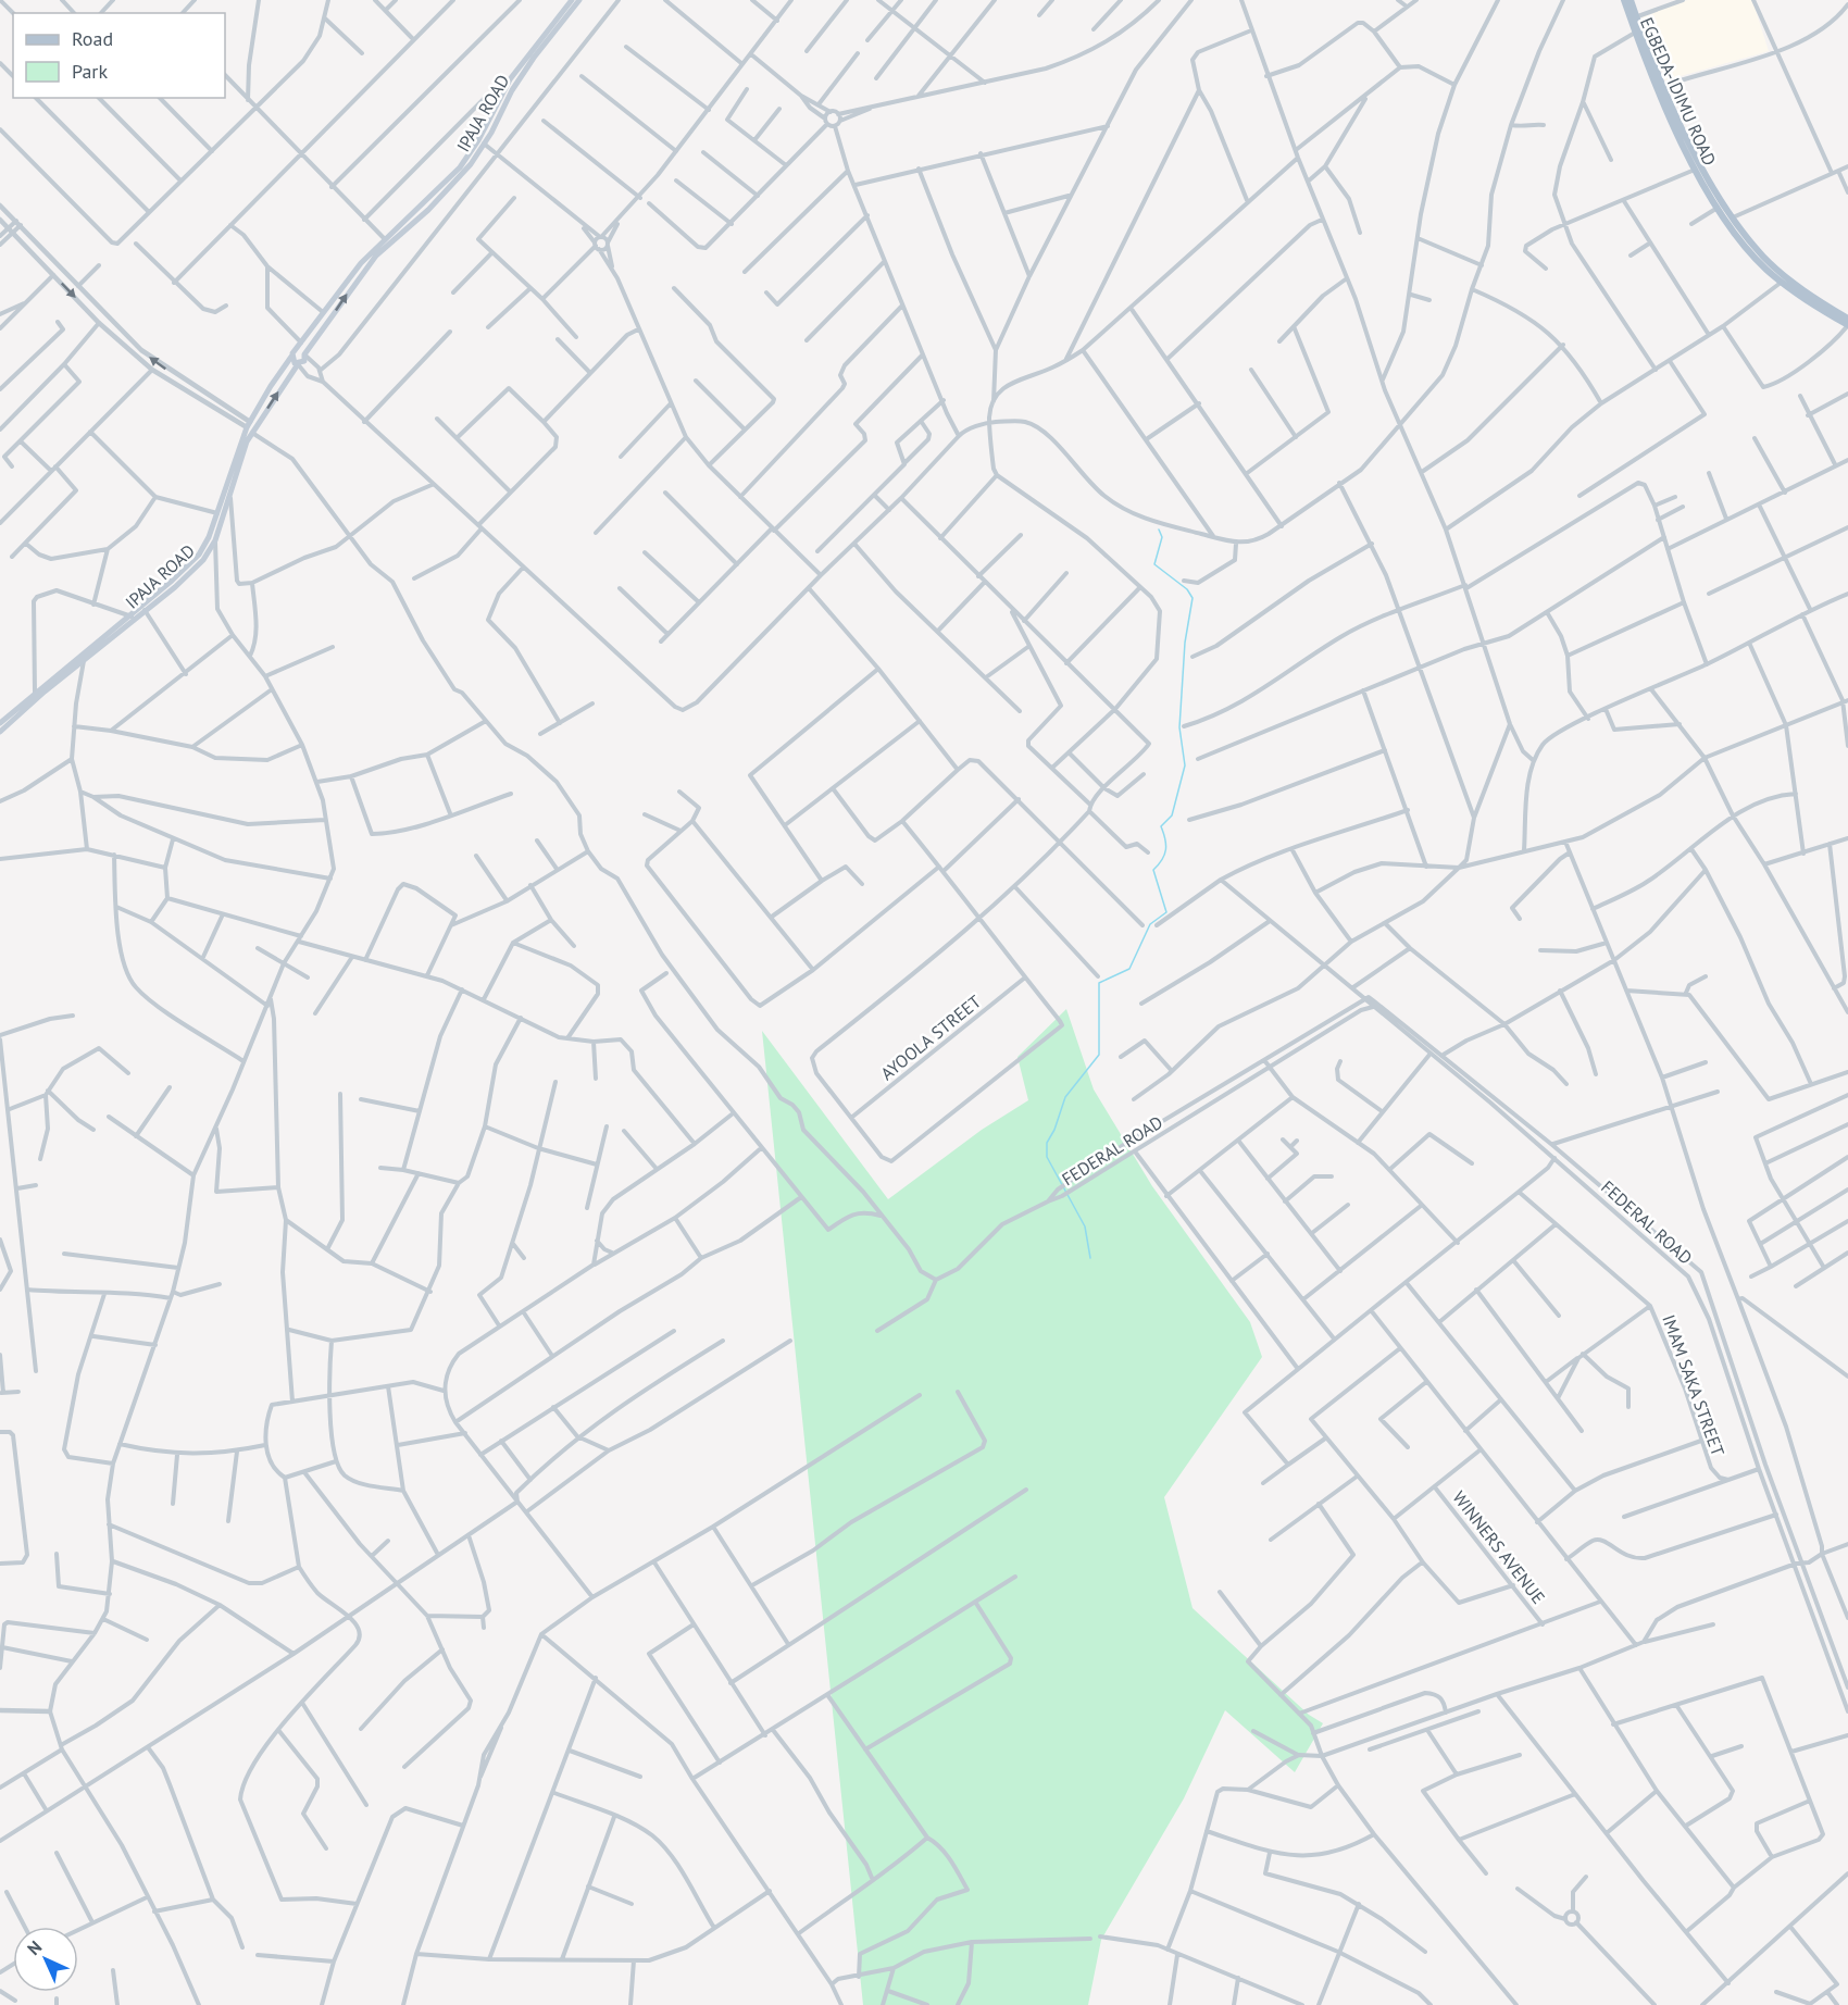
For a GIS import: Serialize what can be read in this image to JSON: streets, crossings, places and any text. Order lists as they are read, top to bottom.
{
  "streets": {
    "main road": ["EGBEDA-IDIMU ROAD", "IPAJA ROAD"],
    "street": [
      "AYOOLA STREET",
      "FEDERAL ROAD",
      "IMAM SAKA STREET",
      "WINNERS AVENUE"
    ]
  },
  "legend": ["Road", "Park"],
  "north": "top left"
}
